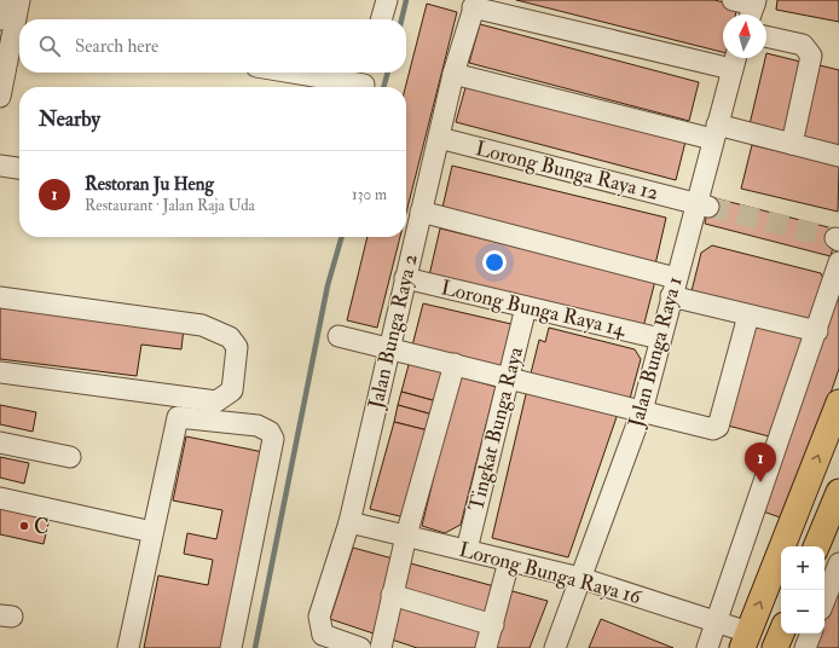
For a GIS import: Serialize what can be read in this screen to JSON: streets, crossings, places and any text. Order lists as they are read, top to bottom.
{
  "streets": {
    "street": [
      "Lorong Bunga Raya 12",
      "Lorong Bunga Raya 14",
      "Jalan Bunga Raya 2",
      "Jalan Bunga Raya 1",
      "Tingkat Bunga Raya",
      "Lorong Bunga Raya 16"
    ]
  },
  "crossings": [
    ["Lorong Bunga Raya 12", "Jalan Bunga Raya 2"],
    ["Lorong Bunga Raya 12", "Jalan Bunga Raya 1"],
    ["Lorong Bunga Raya 14", "Jalan Bunga Raya 2"],
    ["Lorong Bunga Raya 14", "Jalan Bunga Raya 1"],
    ["Lorong Bunga Raya 14", "Tingkat Bunga Raya"],
    ["Jalan Bunga Raya 2", "Lorong Bunga Raya 16"],
    ["Jalan Bunga Raya 1", "Lorong Bunga Raya 16"],
    ["Tingkat Bunga Raya", "Lorong Bunga Raya 16"]
  ],
  "places": ["C"],
  "north": "top",
  "page": {
    "search": "Search here",
    "heading": "Nearby",
    "list": [
      {
        "mark": "1",
        "name": "Restoran Ju Heng",
        "note": "Restaurant · Jalan Raja Uda",
        "value": "130 m"
      }
    ],
    "pins": "1",
    "map_buttons": ["+", "−"]
  }
}
